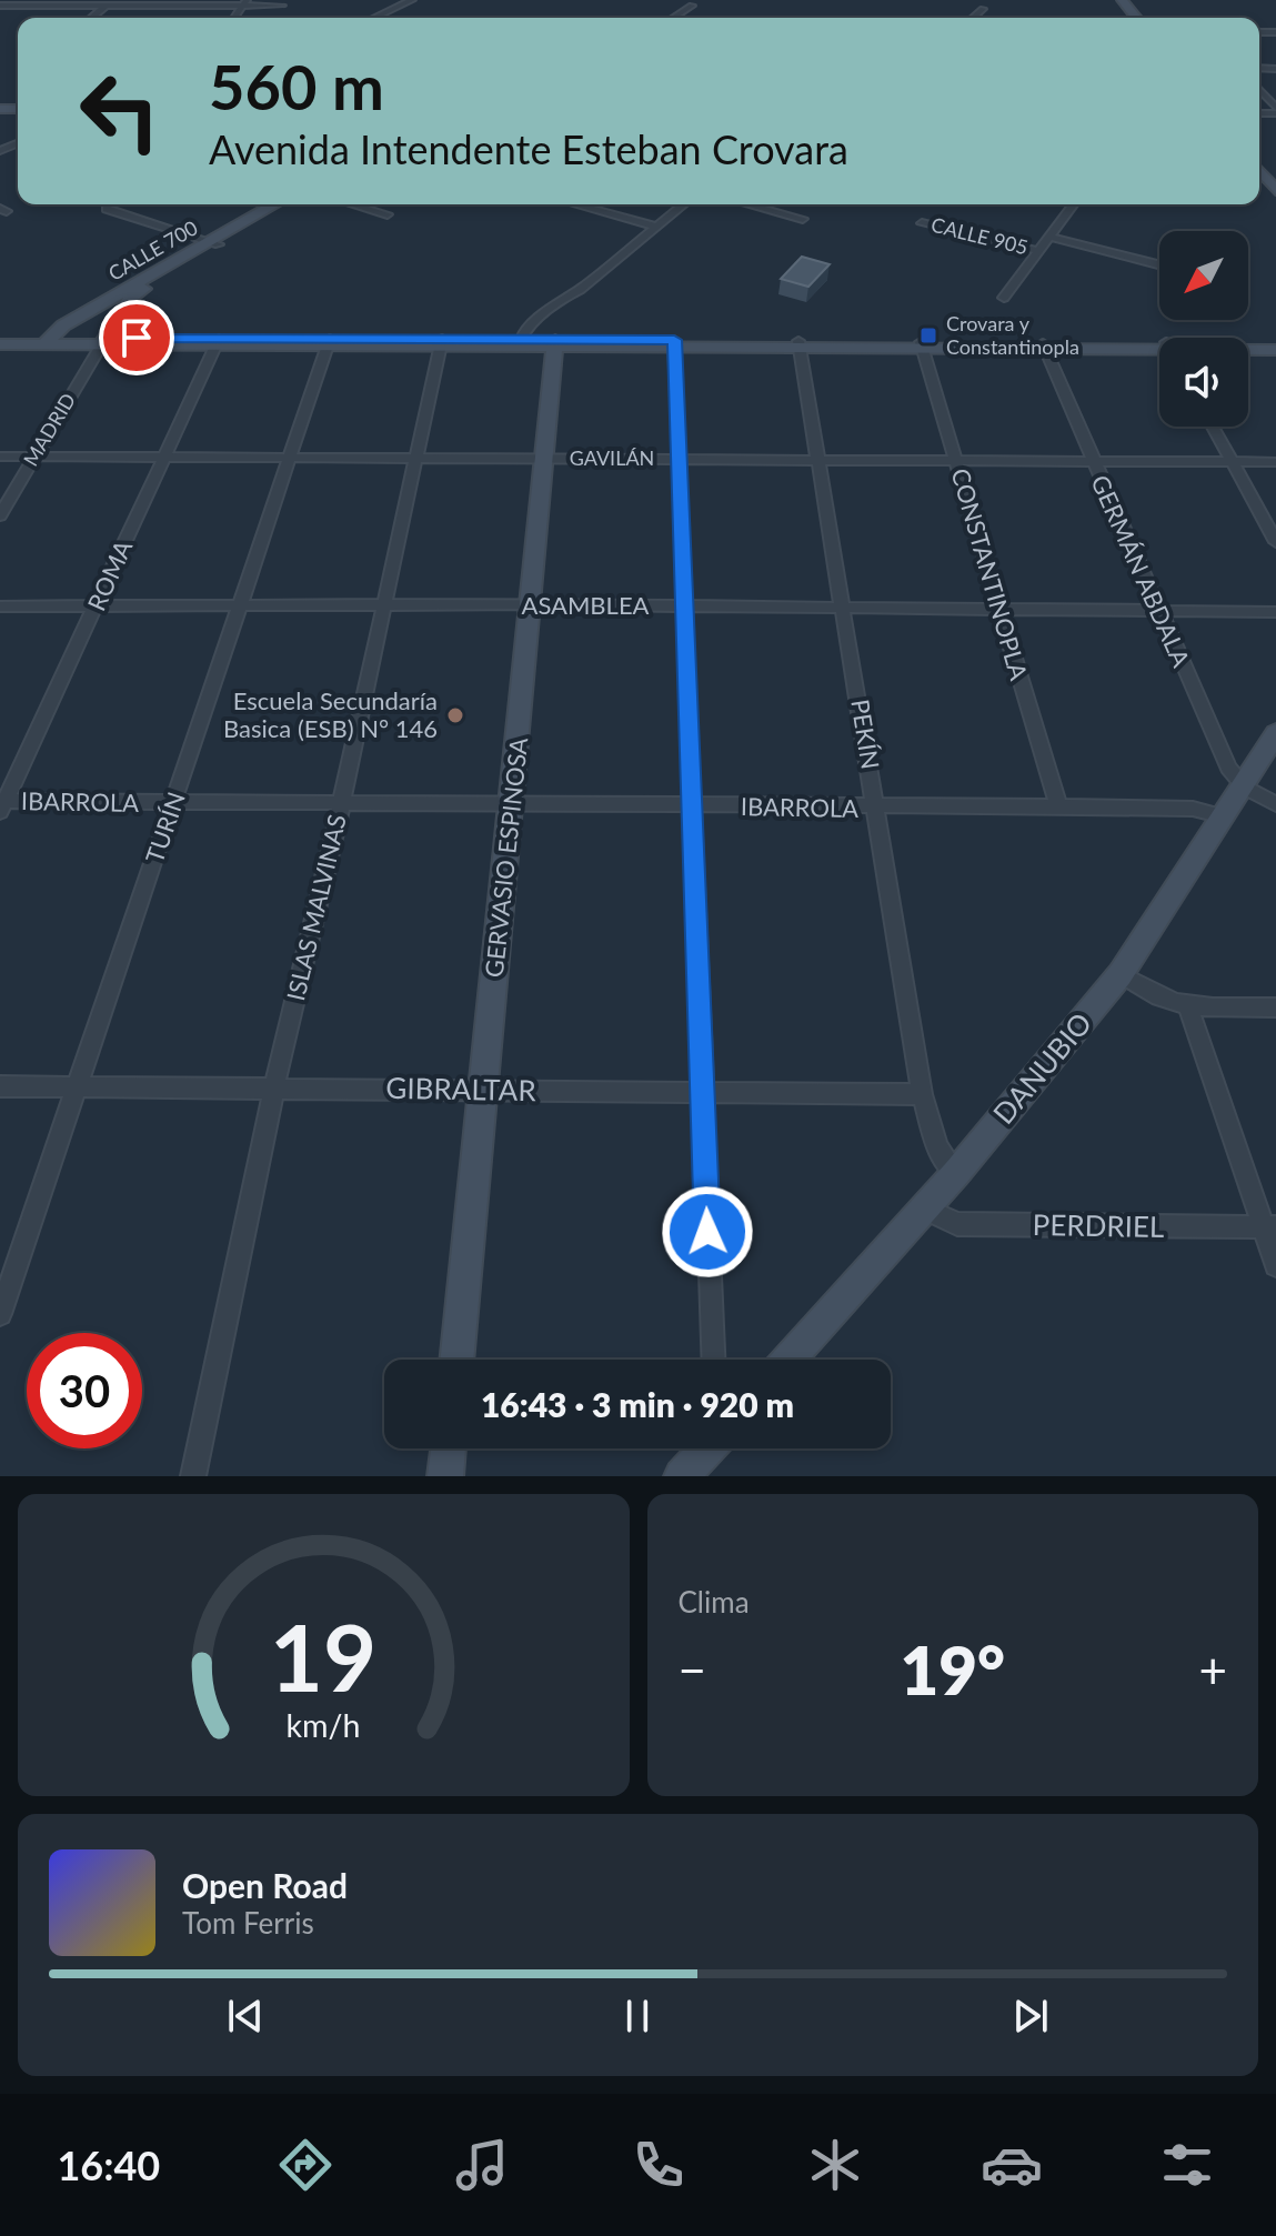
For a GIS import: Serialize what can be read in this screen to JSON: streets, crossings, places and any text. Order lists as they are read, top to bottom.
{
  "streets": {
    "main road": ["CALLE 700", "GERVASIO ESPINOSA", "DANUBIO"],
    "street": [
      "CALLE 905",
      "MADRID",
      "GAVILÁN",
      "GERMÁN ABDALA",
      "CONSTANTINOPLA",
      "ROMA",
      "ASAMBLEA",
      "PEKÍN",
      "IBARROLA",
      "TURÍN",
      "ISLAS MALVINAS",
      "GIBRALTAR",
      "PERDRIEL"
    ]
  },
  "crossings": [
    ["CALLE 700", "MADRID"],
    ["MADRID", "GAVILÁN"],
    ["GAVILÁN", "GERMÁN ABDALA"],
    ["GAVILÁN", "CONSTANTINOPLA"],
    ["GAVILÁN", "ROMA"],
    ["GAVILÁN", "PEKÍN"],
    ["GAVILÁN", "TURÍN"],
    ["GAVILÁN", "GERVASIO ESPINOSA"],
    ["GAVILÁN", "ISLAS MALVINAS"],
    ["GERMÁN ABDALA", "ASAMBLEA"],
    ["GERMÁN ABDALA", "DANUBIO"],
    ["CONSTANTINOPLA", "ASAMBLEA"],
    ["CONSTANTINOPLA", "IBARROLA"],
    ["ROMA", "ASAMBLEA"],
    ["ROMA", "IBARROLA"],
    ["ASAMBLEA", "PEKÍN"],
    ["ASAMBLEA", "TURÍN"],
    ["ASAMBLEA", "GERVASIO ESPINOSA"],
    ["ASAMBLEA", "ISLAS MALVINAS"],
    ["PEKÍN", "IBARROLA"],
    ["PEKÍN", "DANUBIO"],
    ["PEKÍN", "GIBRALTAR"],
    ["IBARROLA", "TURÍN"],
    ["IBARROLA", "GERVASIO ESPINOSA"],
    ["IBARROLA", "ISLAS MALVINAS"],
    ["IBARROLA", "DANUBIO"],
    ["TURÍN", "GIBRALTAR"],
    ["GERVASIO ESPINOSA", "GIBRALTAR"],
    ["ISLAS MALVINAS", "GIBRALTAR"],
    ["DANUBIO", "PERDRIEL"]
  ],
  "places": {
    "transit": ["Crovara y Constantinopla"],
    "other": ["Escuela Secundaría Basica (ESB) N° 146"]
  },
  "north": "bottom left",
  "page": {
    "turn": ["560 m", "Avenida Intendente Esteban Crovara"],
    "limit": "30",
    "trip": "16:43 · 3 min · 920 m",
    "tile": "Clima",
    "heat": ["−", "19°", "+"],
    "song": ["Open Road", "Tom Ferris"],
    "tabs": "16:40",
    "gauge": ["19", "km/h"]
  }
}
